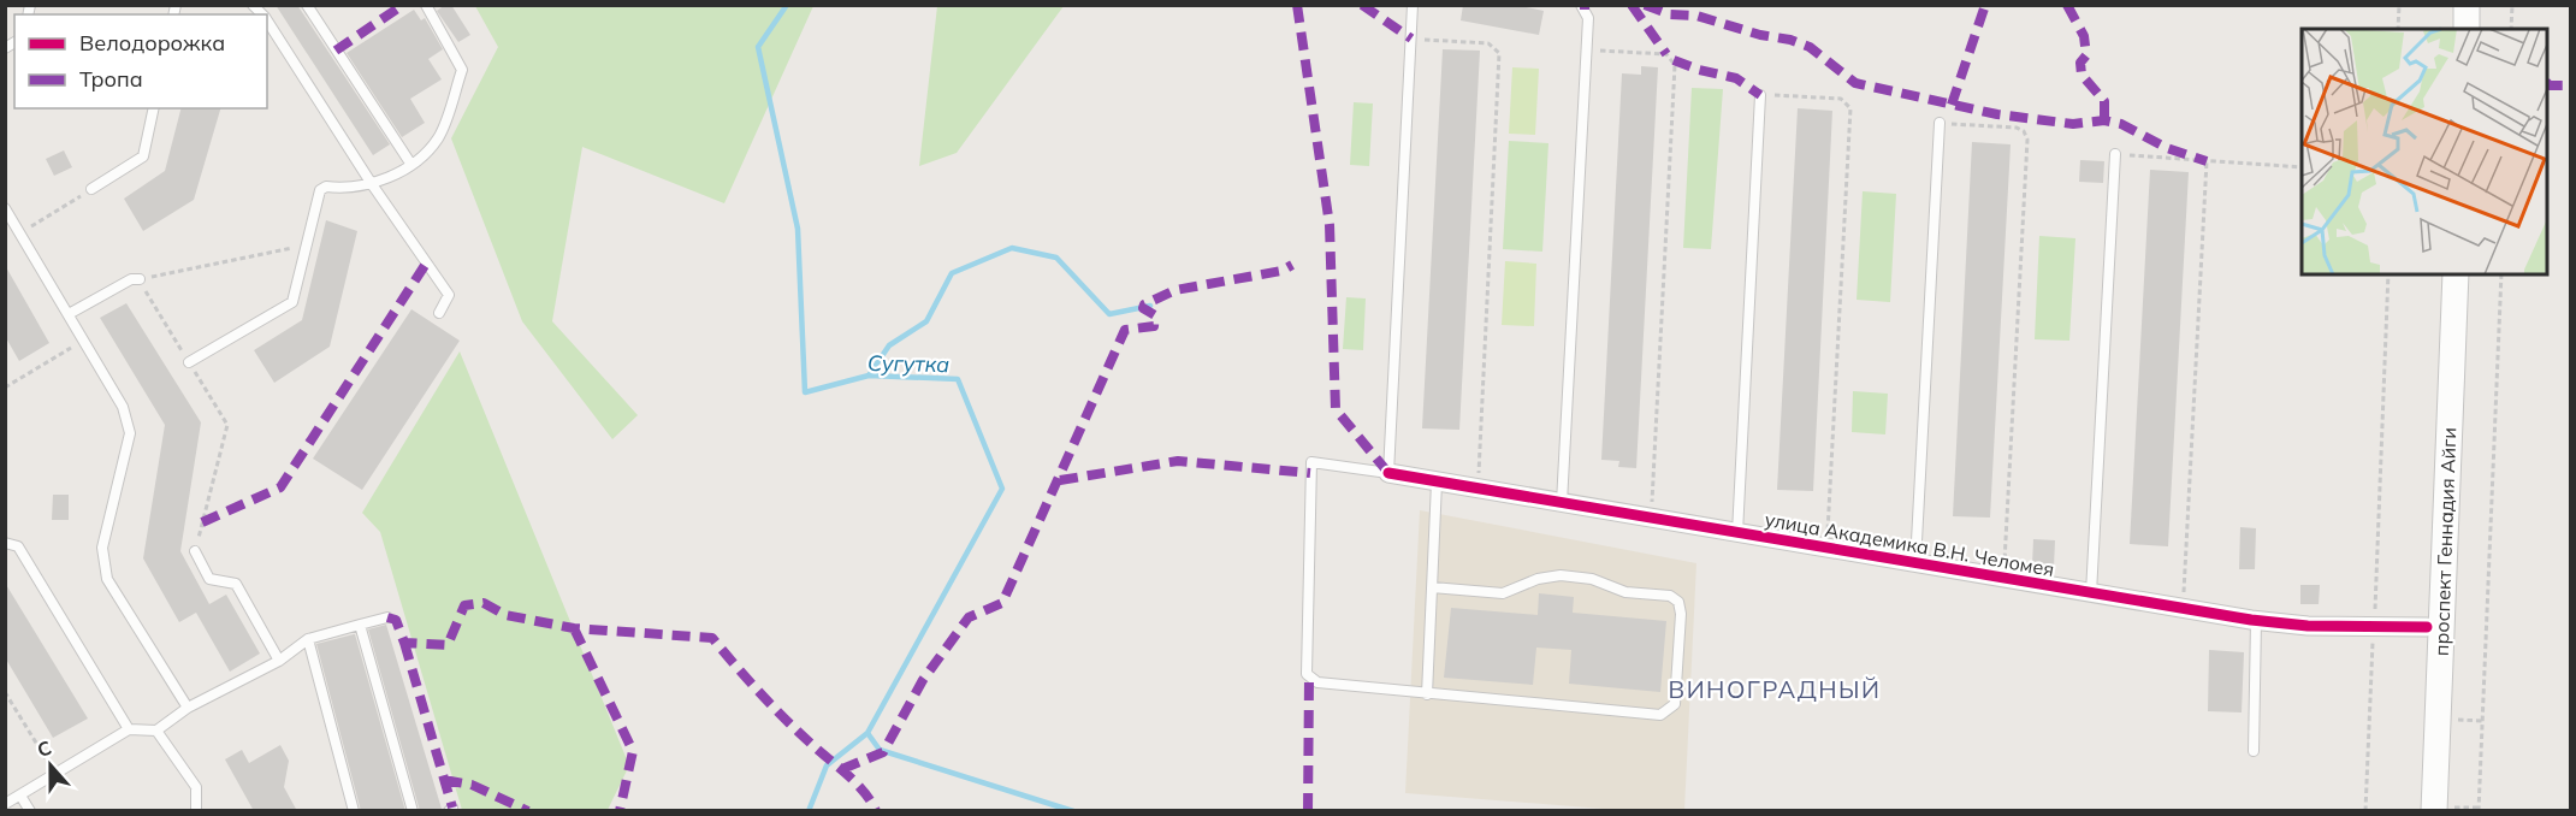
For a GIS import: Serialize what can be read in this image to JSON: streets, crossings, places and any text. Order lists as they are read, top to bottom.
{
  "streets": {
    "main road": ["проспект Геннадия Айги"],
    "street": ["улица Академика В.Н. Челомея"]
  },
  "crossings": [
    ["проспект Геннадия Айги", "улица Академика В.Н. Челомея"]
  ],
  "districts": ["ВИНОГРАДНЫЙ"],
  "water": ["Сугутка"],
  "legend": ["Велодорожка", "Тропа"],
  "north": "top"
}
